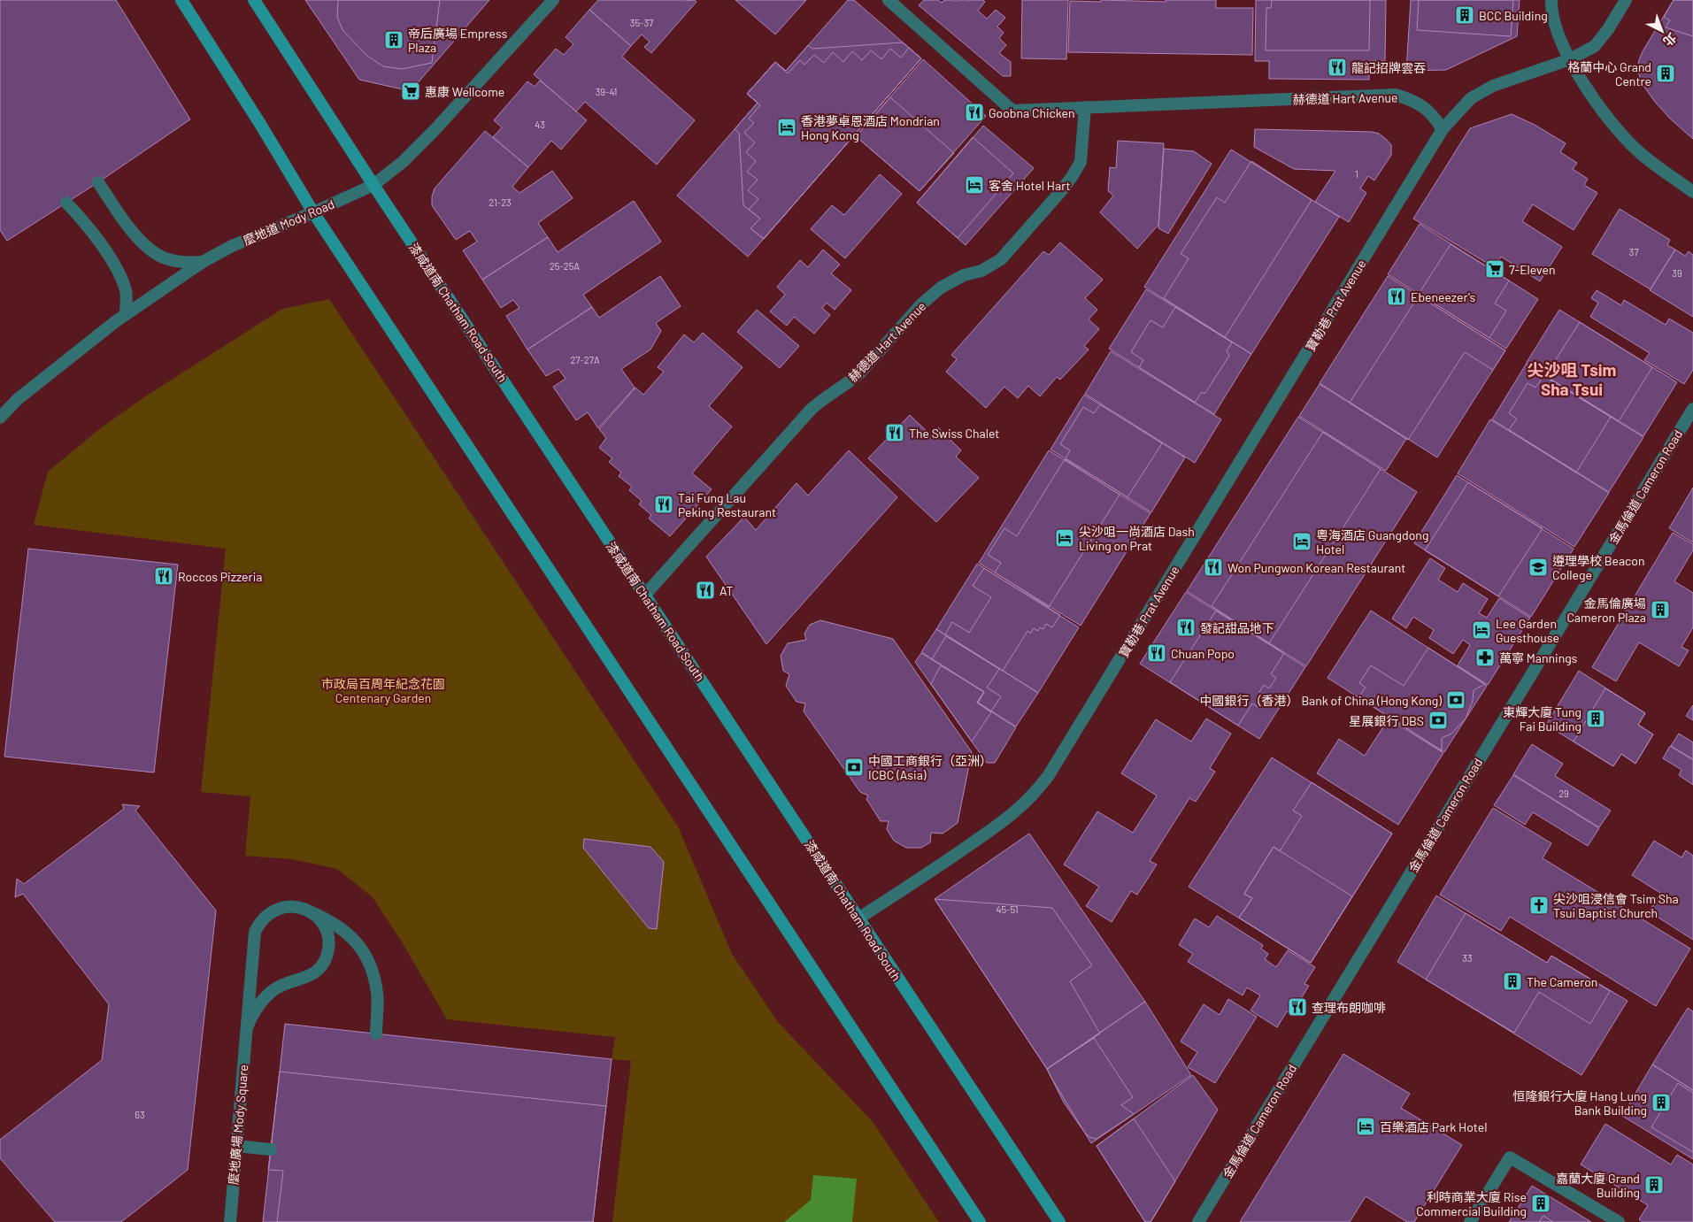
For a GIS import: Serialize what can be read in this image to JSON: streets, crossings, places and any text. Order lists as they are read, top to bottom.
{
  "streets": {
    "main road": ["漆咸道南 Chatham Road South"],
    "street": [
      "赫德道 Hart Avenue",
      "麼地道 Mody Road",
      "寶勒巷 Prat Avenue",
      "金馬倫道 Cameron Road",
      "麼地廣場 Mody Square"
    ]
  },
  "crossings": [
    ["赫德道 Hart Avenue", "寶勒巷 Prat Avenue"],
    ["赫德道 Hart Avenue", "漆咸道南 Chatham Road South"],
    ["麼地道 Mody Road", "漆咸道南 Chatham Road South"],
    ["寶勒巷 Prat Avenue", "漆咸道南 Chatham Road South"]
  ],
  "districts": ["尖沙咀 Tsim Sha Tsui"],
  "parks": ["市政局百周年紀念花園 Centenary Garden"],
  "places": {
    "building": [
      "BCC Building",
      "帝后廣場 Empress Plaza",
      "格蘭中心 Grand Centre",
      "金馬倫廣場 Cameron Plaza",
      "東輝大廈 Tung Fai Building",
      "The Cameron",
      "恒隆銀行大廈 Hang Lung Bank Building",
      "嘉蘭大廈 Grand Building",
      "利時商業大廈 Rise Commercial Building"
    ],
    "restaurant": [
      "龍記招牌雲吞",
      "Goobna Chicken",
      "Ebeneezer's",
      "The Swiss Chalet",
      "Tai Fung Lau Peking Restaurant",
      "Won Pungwon Korean Restaurant",
      "Roccos Pizzeria",
      "AT",
      "發記甜品地下",
      "Chuan Popo",
      "查理布朗咖啡"
    ],
    "supermarket": ["惠康 Wellcome", "7-Eleven"],
    "hotel": [
      "香港夢卓恩酒店 Mondrian Hong Kong",
      "客舍 Hotel Hart",
      "尖沙咀一尚酒店 Dash Living on Prat",
      "粵海酒店 Guangdong Hotel",
      "Lee Garden Guesthouse",
      "百樂酒店 Park Hotel"
    ],
    "school or university": ["遵理學校 Beacon College"],
    "pharmacy": ["萬寧 Mannings"],
    "bank": ["中國銀行（香港） Bank of China (Hong Kong)", "星展銀行 DBS", "中國工商銀行（亞洲） ICBC (Asia)"],
    "church": ["尖沙咀浸信會 Tsim Sha Tsui Baptist Church"]
  },
  "house_numbers": [
    "35-37",
    "39-41",
    "43",
    "1",
    "21-23",
    "37",
    "25-25A",
    "39",
    "27-27A",
    "29",
    "45-51",
    "33",
    "63"
  ],
  "north": "bottom right"
}
